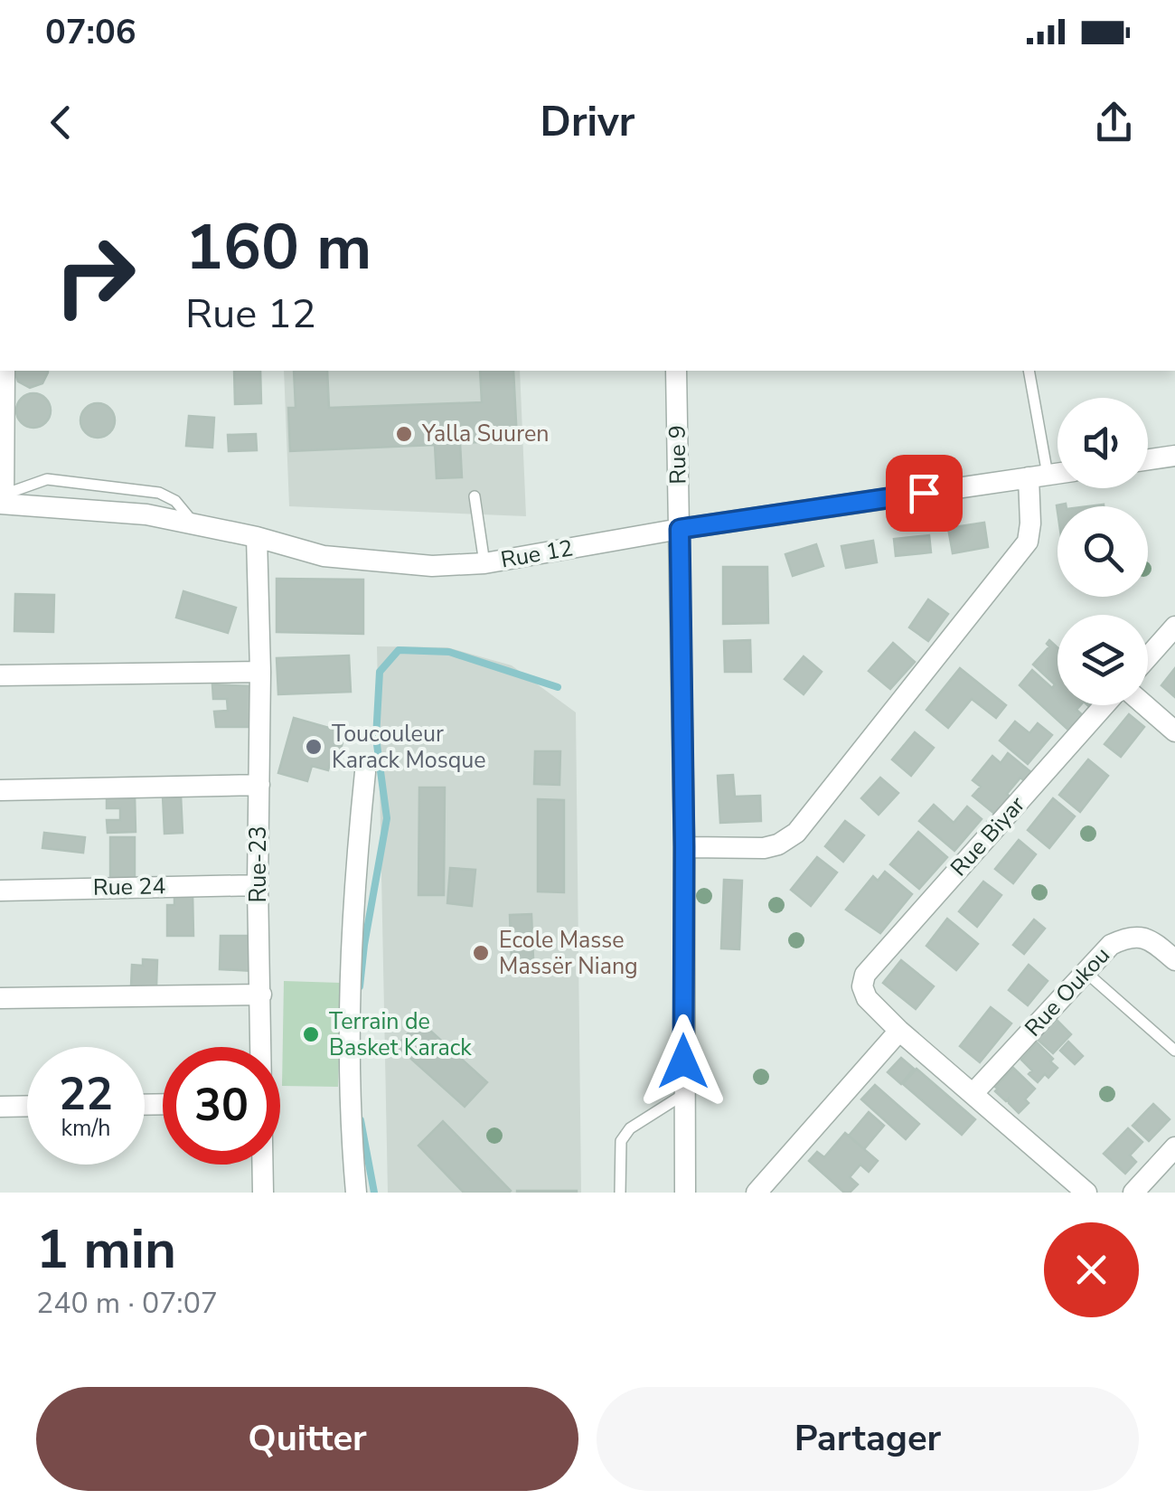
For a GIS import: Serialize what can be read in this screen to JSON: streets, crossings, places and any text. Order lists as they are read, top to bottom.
{
  "streets": {
    "street": [
      "Rue 9",
      "Rue 12",
      "Rue Biyar",
      "Rue-23",
      "Rue 24",
      "Rue Oukou"
    ]
  },
  "crossings": [
    ["Rue 9", "Rue 12"],
    ["Rue 12", "Rue-23"],
    ["Rue-23", "Rue 24"]
  ],
  "places": [
    "Yalla Suuren",
    "Toucouleur Karack Mosque",
    "Ecole Masse Massër Niang",
    "Terrain de Basket Karack"
  ],
  "page": {
    "status": "07:06",
    "header": "Drivr",
    "turn": ["160 m", "Rue 12"],
    "speed": "22 km/h",
    "limit": "30",
    "heading": ["1 min", "240 m · 07:07"],
    "buttons": ["Quitter", "Partager"]
  }
}
